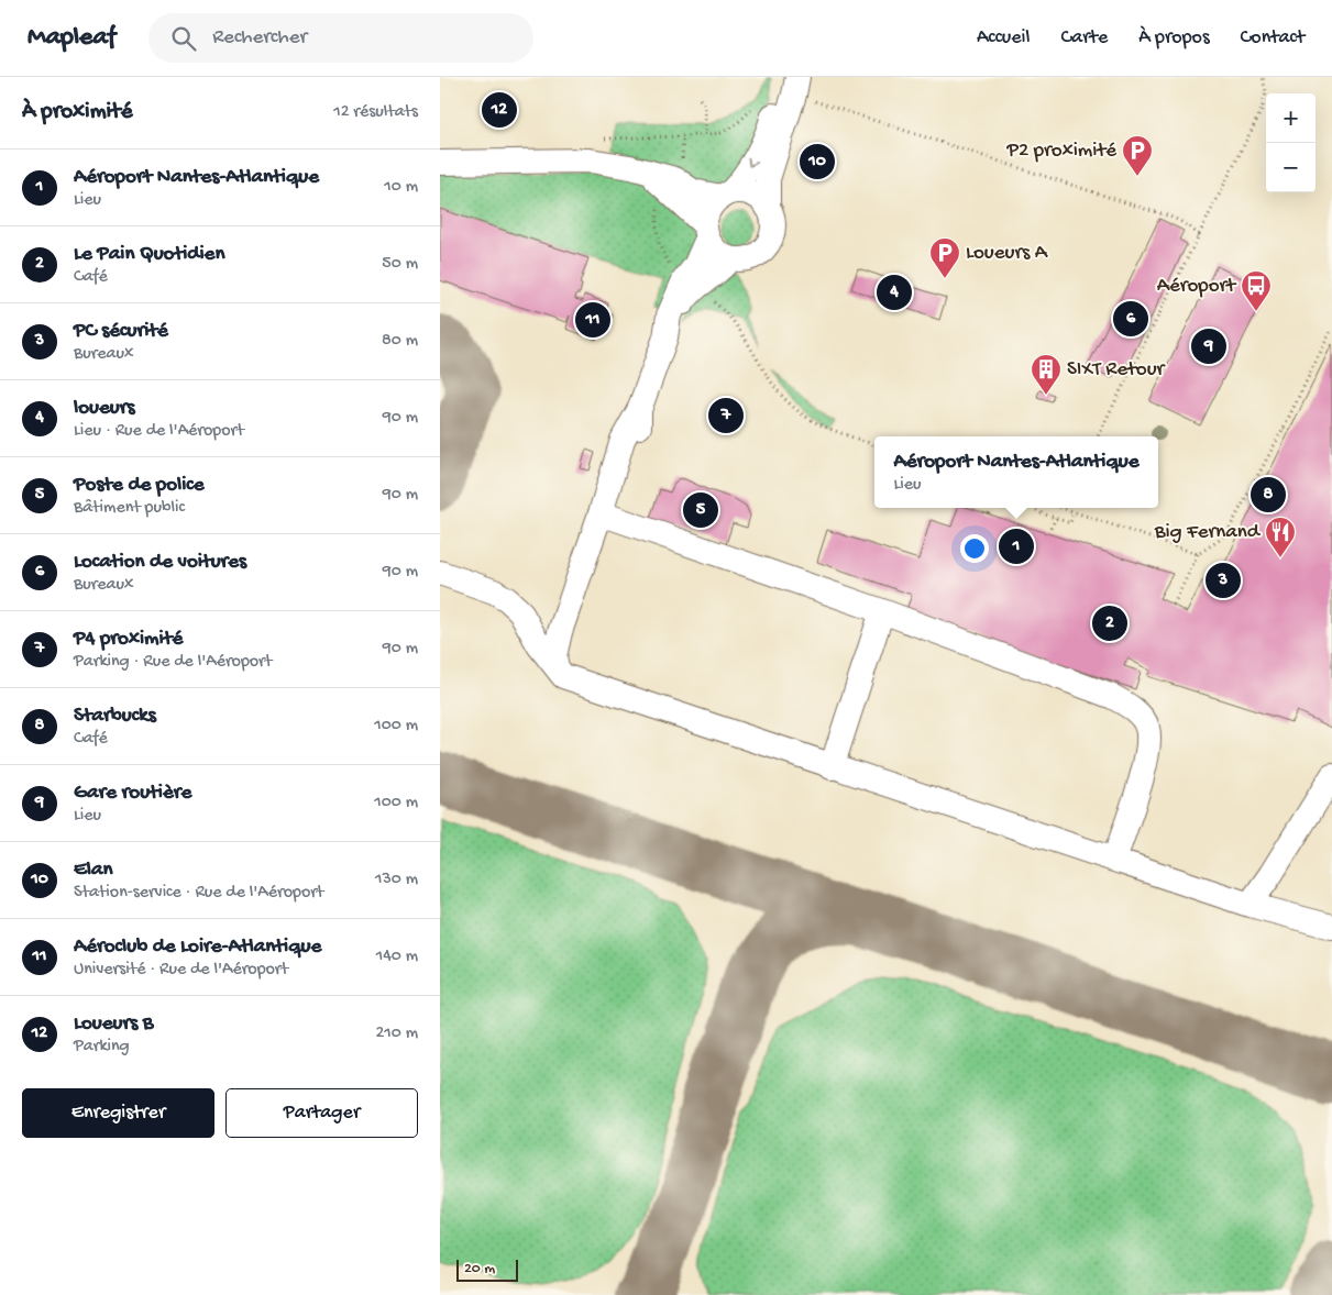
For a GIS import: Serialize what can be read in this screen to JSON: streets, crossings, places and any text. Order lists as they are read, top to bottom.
{
  "places": {
    "parking": ["P2 proximité", "Loueurs A"],
    "bus stop": ["Aéroport"],
    "building": ["SIXT Retour"],
    "restaurant": ["Big Fernand"]
  },
  "scale_bar": "20 m",
  "page": {
    "header": "Mapleaf",
    "search": "Rechercher",
    "nav": [
      "Accueil",
      "Carte",
      "À propos",
      "Contact"
    ],
    "heading": ["À proximité", "12 résultats"],
    "pins": [
      "12",
      "10",
      "4",
      "6",
      "11",
      "9",
      "7",
      "8",
      "5",
      "1",
      "3",
      "2"
    ],
    "map_buttons": ["+", "−"],
    "list": [
      {
        "mark": "1",
        "name": "Aéroport Nantes-Atlantique",
        "note": "Lieu",
        "value": "10 m"
      },
      {
        "mark": "2",
        "name": "Le Pain Quotidien",
        "note": "Café",
        "value": "50 m"
      },
      {
        "mark": "3",
        "name": "PC sécurité",
        "note": "Bureaux",
        "value": "80 m"
      },
      {
        "mark": "4",
        "name": "loueurs",
        "note": "Lieu · Rue de l'Aéroport",
        "value": "90 m"
      },
      {
        "mark": "5",
        "name": "Poste de police",
        "note": "Bâtiment public",
        "value": "90 m"
      },
      {
        "mark": "6",
        "name": "Location de voitures",
        "note": "Bureaux",
        "value": "90 m"
      },
      {
        "mark": "7",
        "name": "P4 proximité",
        "note": "Parking · Rue de l'Aéroport",
        "value": "90 m"
      },
      {
        "mark": "8",
        "name": "Starbucks",
        "note": "Café",
        "value": "100 m"
      },
      {
        "mark": "9",
        "name": "Gare routière",
        "note": "Lieu",
        "value": "100 m"
      },
      {
        "mark": "10",
        "name": "Elan",
        "note": "Station-service · Rue de l'Aéroport",
        "value": "130 m"
      },
      {
        "mark": "11",
        "name": "Aéroclub de Loire-Atlantique",
        "note": "Université · Rue de l'Aéroport",
        "value": "140 m"
      },
      {
        "mark": "12",
        "name": "Loueurs B",
        "note": "Parking",
        "value": "210 m"
      }
    ],
    "popup": ["Aéroport Nantes-Atlantique", "Lieu"],
    "buttons": ["Enregistrer", "Partager"],
    "scale": "20 m"
  }
}
